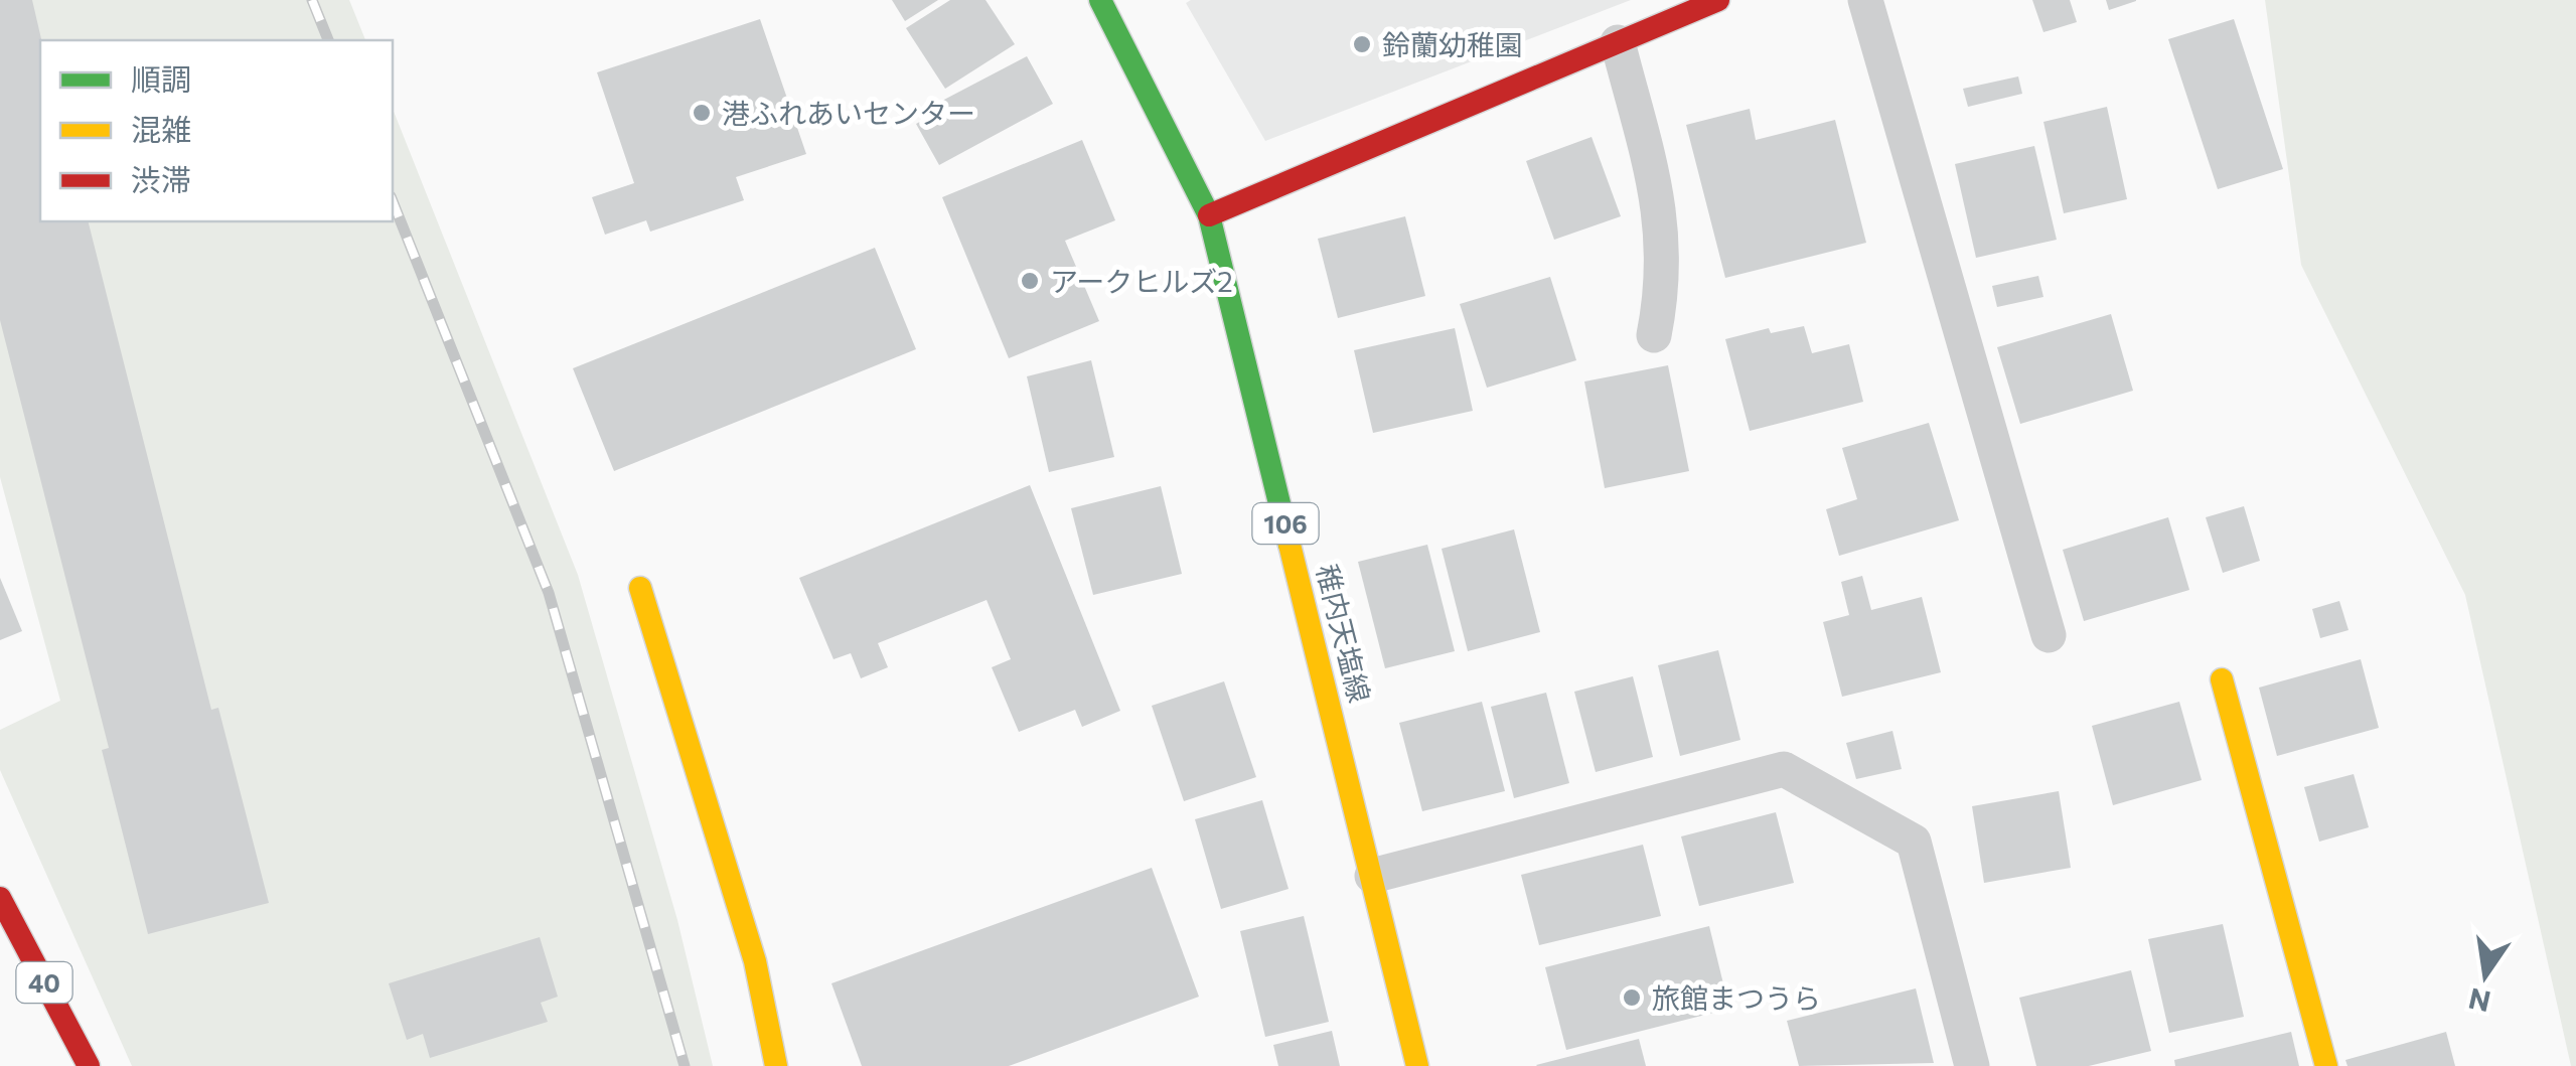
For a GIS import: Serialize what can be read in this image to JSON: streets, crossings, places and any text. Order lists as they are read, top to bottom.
{
  "streets": {
    "main road": ["106", "稚内天塩線", "40"]
  },
  "places": [
    "鈴蘭幼稚園",
    "港ふれあいセンター",
    "アークヒルズ2",
    "旅館まつうら"
  ],
  "legend": ["順調", "混雑", "渋滞"],
  "north": "bottom"
}
